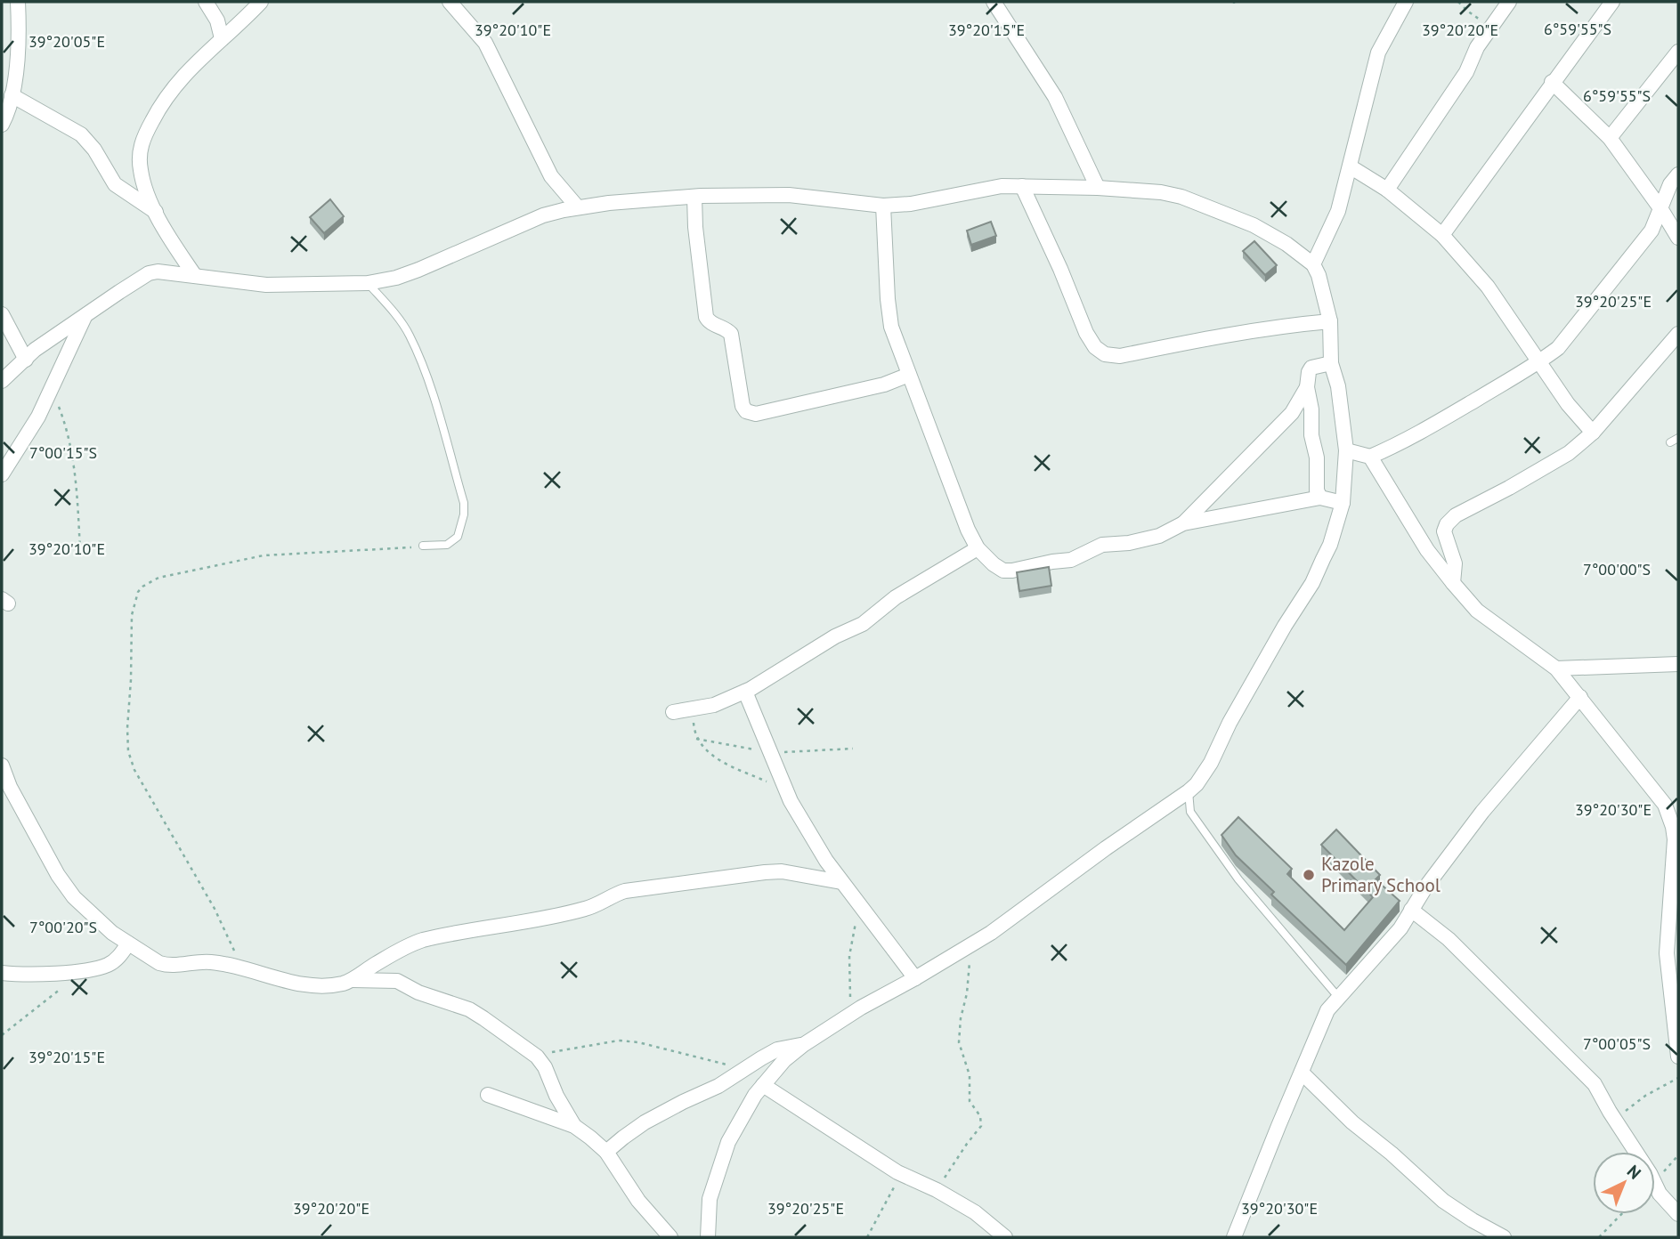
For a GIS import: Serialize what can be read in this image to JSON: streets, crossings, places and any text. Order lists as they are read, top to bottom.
{
  "places": ["Kazole Primary School"],
  "north": "top right",
  "coordinates": [
    "6°59'55\"S",
    "39°20'10\"E",
    "39°20'15\"E",
    "39°20'20\"E",
    "39°20'05\"E",
    "39°20'25\"E",
    "7°00'15\"S",
    "7°00'00\"S",
    "39°20'30\"E",
    "7°00'20\"S",
    "7°00'05\"S"
  ]
}
